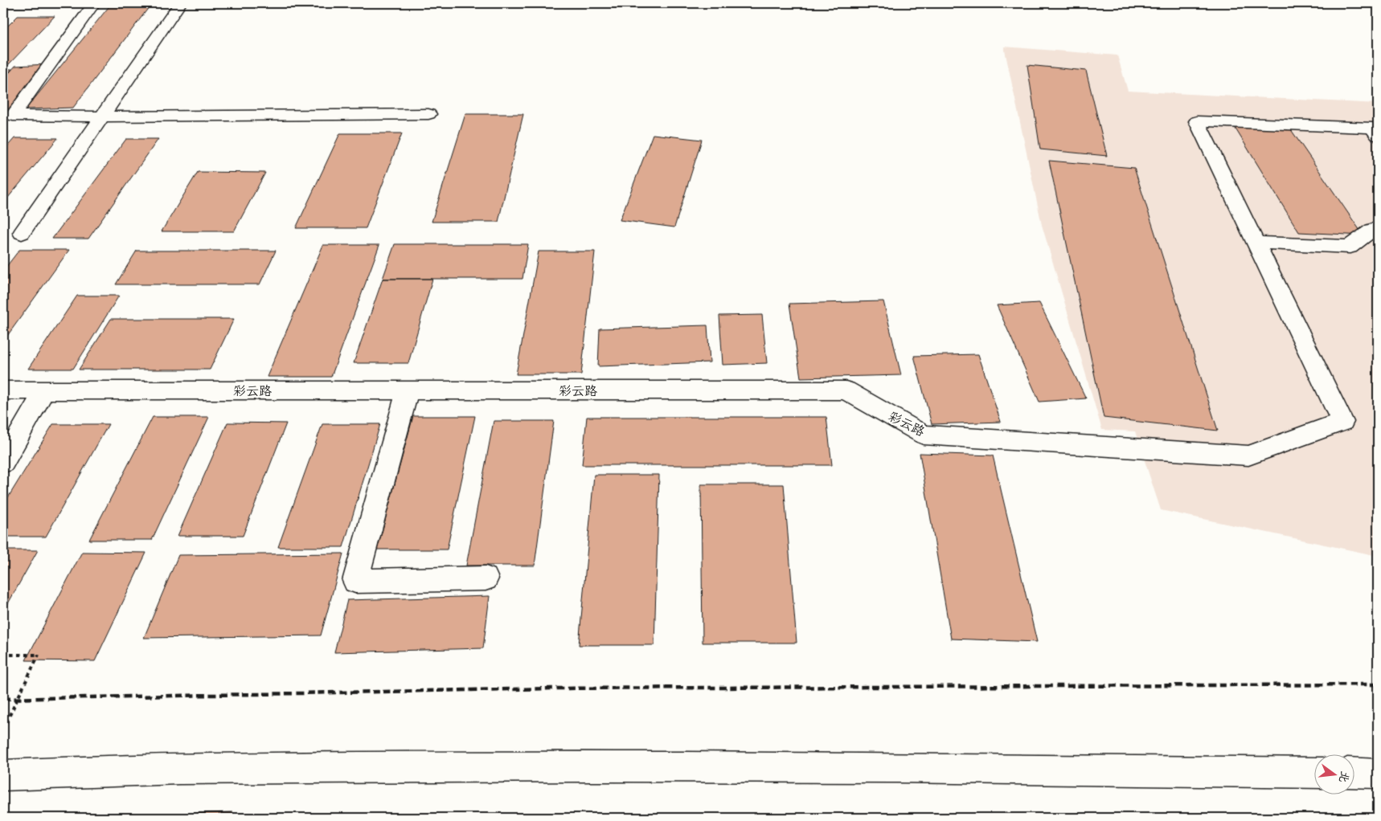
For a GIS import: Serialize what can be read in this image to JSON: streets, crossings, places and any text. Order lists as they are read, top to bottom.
{
  "streets": {
    "street": ["彩云路"]
  },
  "north": "right"
}
